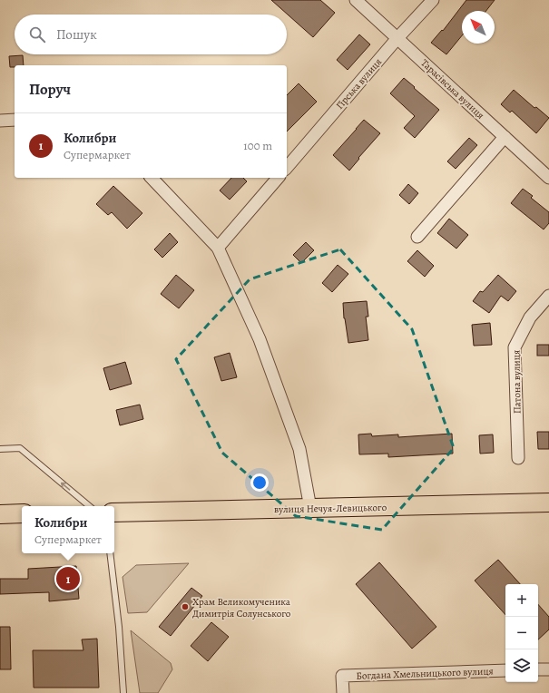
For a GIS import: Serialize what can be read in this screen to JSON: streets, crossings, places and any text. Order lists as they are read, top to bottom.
{
  "streets": {
    "main road": ["вулиця Нечуя-Левицького"],
    "street": [
      "Гірська вулиця",
      "Тарасівська вулиця",
      "Патона вулиця",
      "Богдана Хмельницького вулиця"
    ]
  },
  "crossings": [
    ["Гірська вулиця", "Тарасівська вулиця"]
  ],
  "places": ["Храм Великомученика Димитрія Солунського"],
  "north": "top left",
  "page": {
    "search": "Пошук",
    "heading": "Поруч",
    "list": [
      {
        "mark": "1",
        "name": "Колибри",
        "note": "Супермаркет",
        "value": "100 m"
      }
    ],
    "popup": ["Колибри", "Супермаркет"],
    "pins": "1",
    "map_buttons": ["+", "−"]
  }
}
